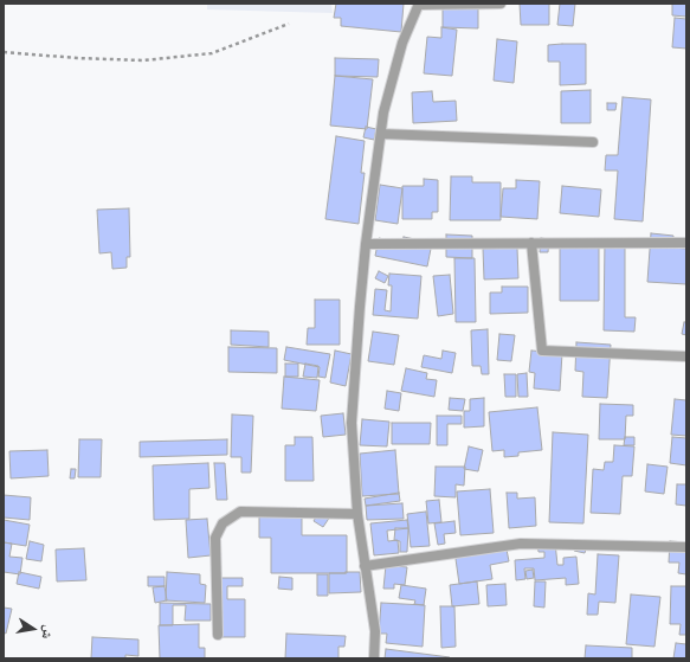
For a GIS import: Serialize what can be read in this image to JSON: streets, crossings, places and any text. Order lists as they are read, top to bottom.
{
  "north": "right"
}
